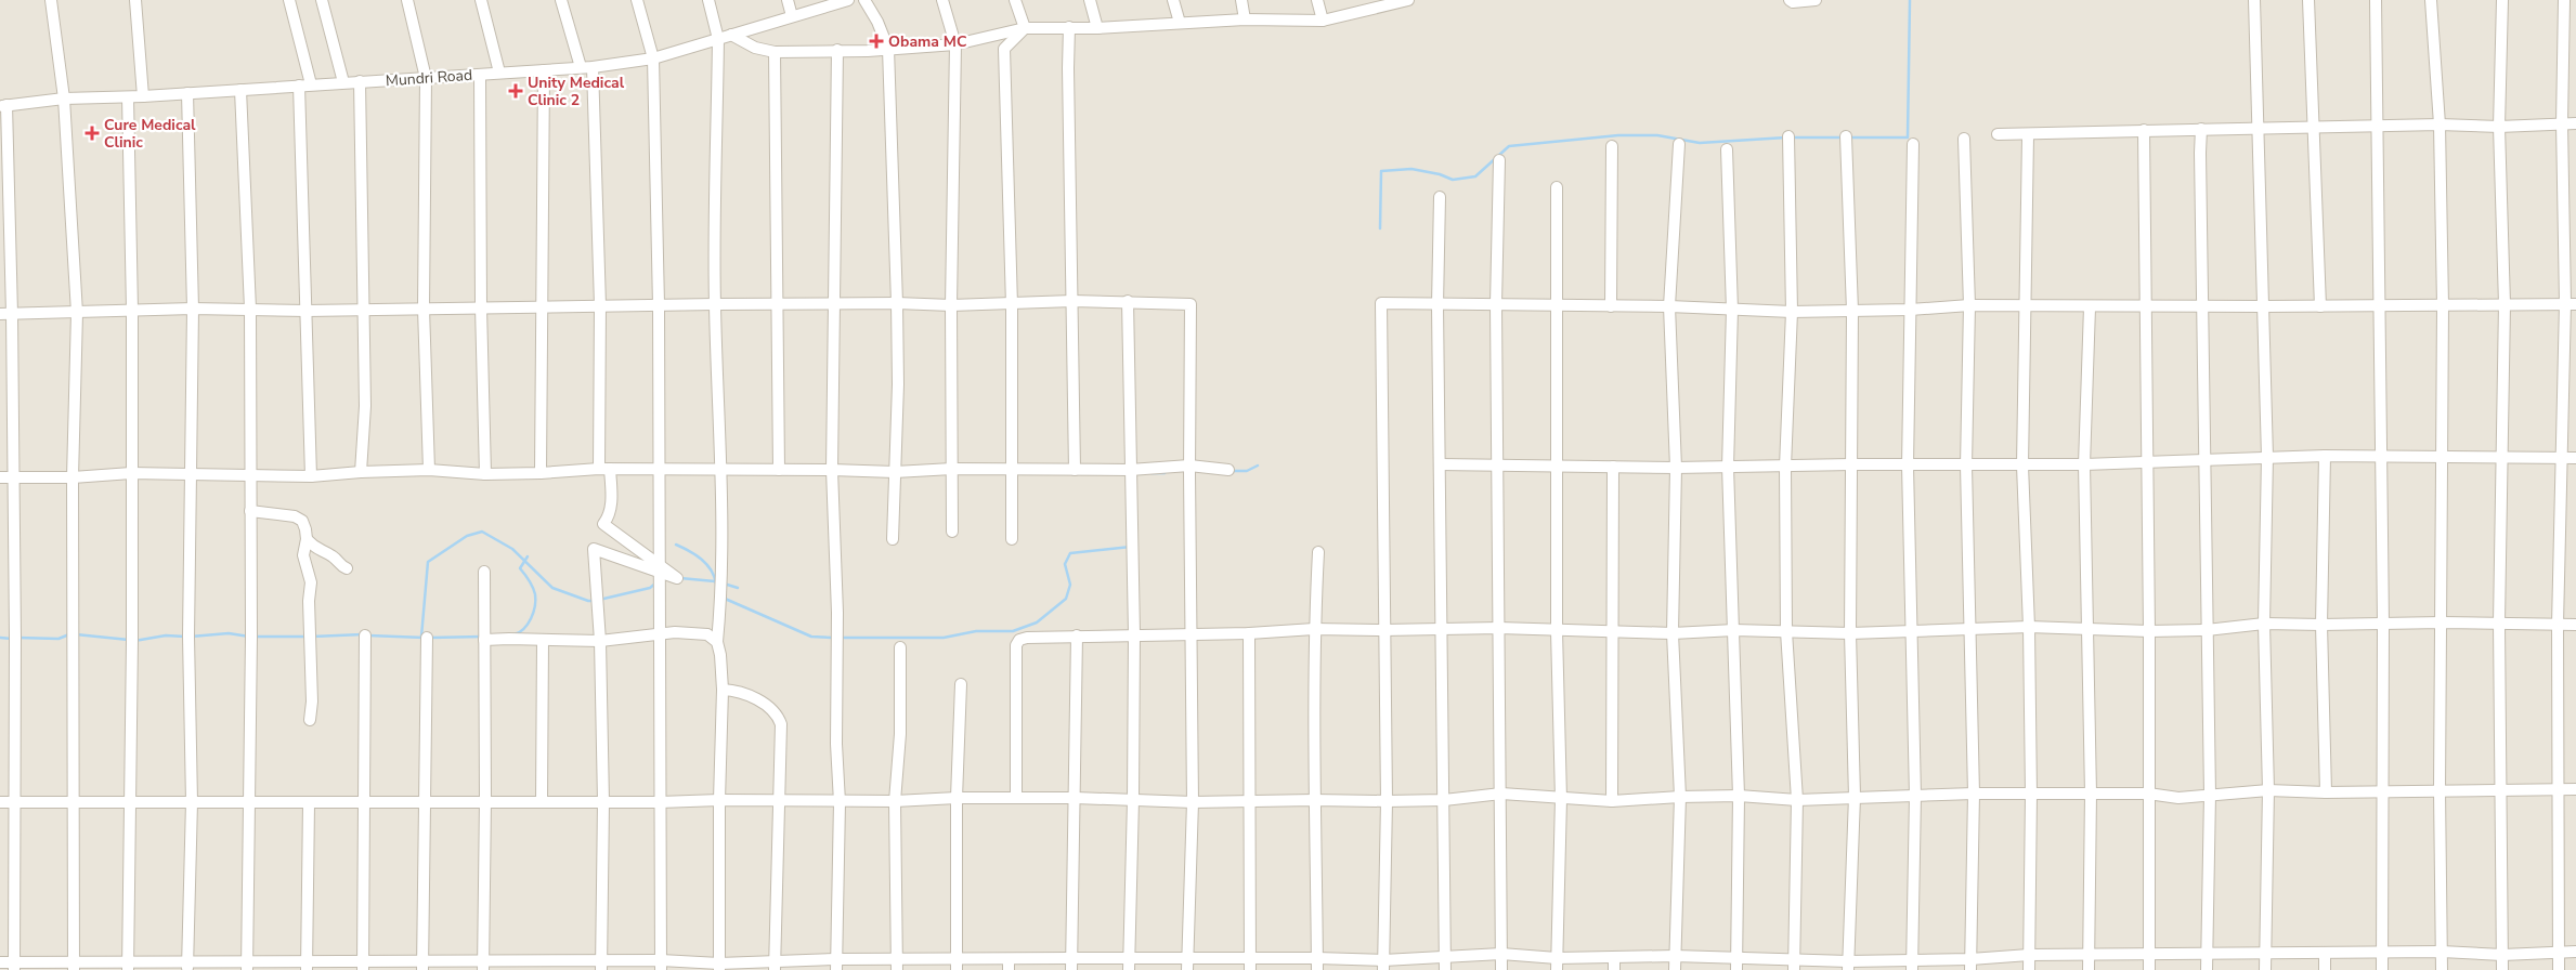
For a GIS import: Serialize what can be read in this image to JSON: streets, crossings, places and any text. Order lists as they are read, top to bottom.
{
  "streets": {
    "street": ["Mundri Road"]
  },
  "places": {
    "health": ["Obama MC", "Unity Medical Clinic 2", "Cure Medical Clinic"]
  }
}
